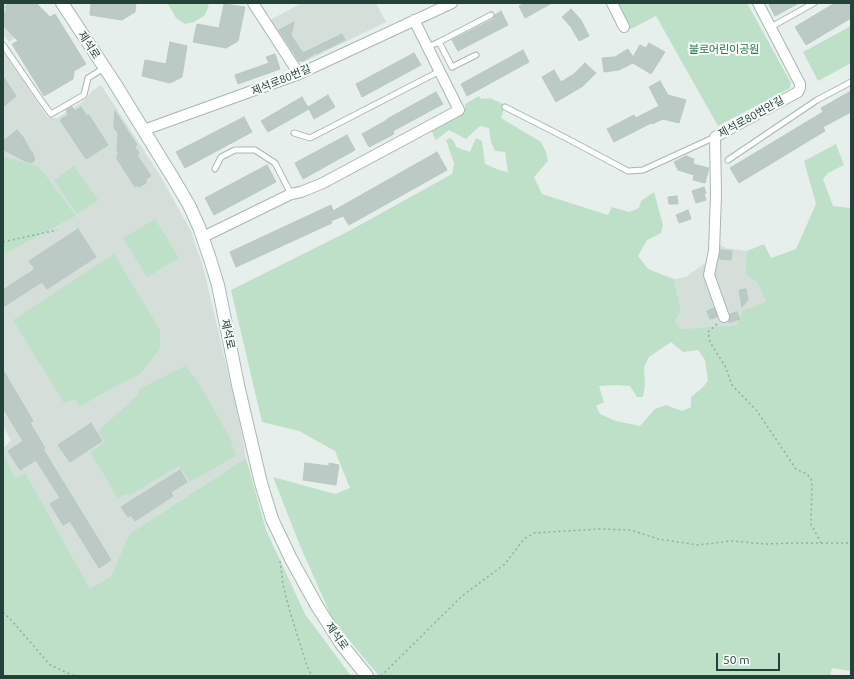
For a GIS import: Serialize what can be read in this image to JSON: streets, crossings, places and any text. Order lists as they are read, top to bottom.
{
  "streets": {
    "street": ["제석로", "제석로80번길", "제석로80번안길"]
  },
  "crossings": [
    ["제석로", "제석로80번길"]
  ],
  "parks": ["불로어린이공원"],
  "scale_bar": "50 m"
}
